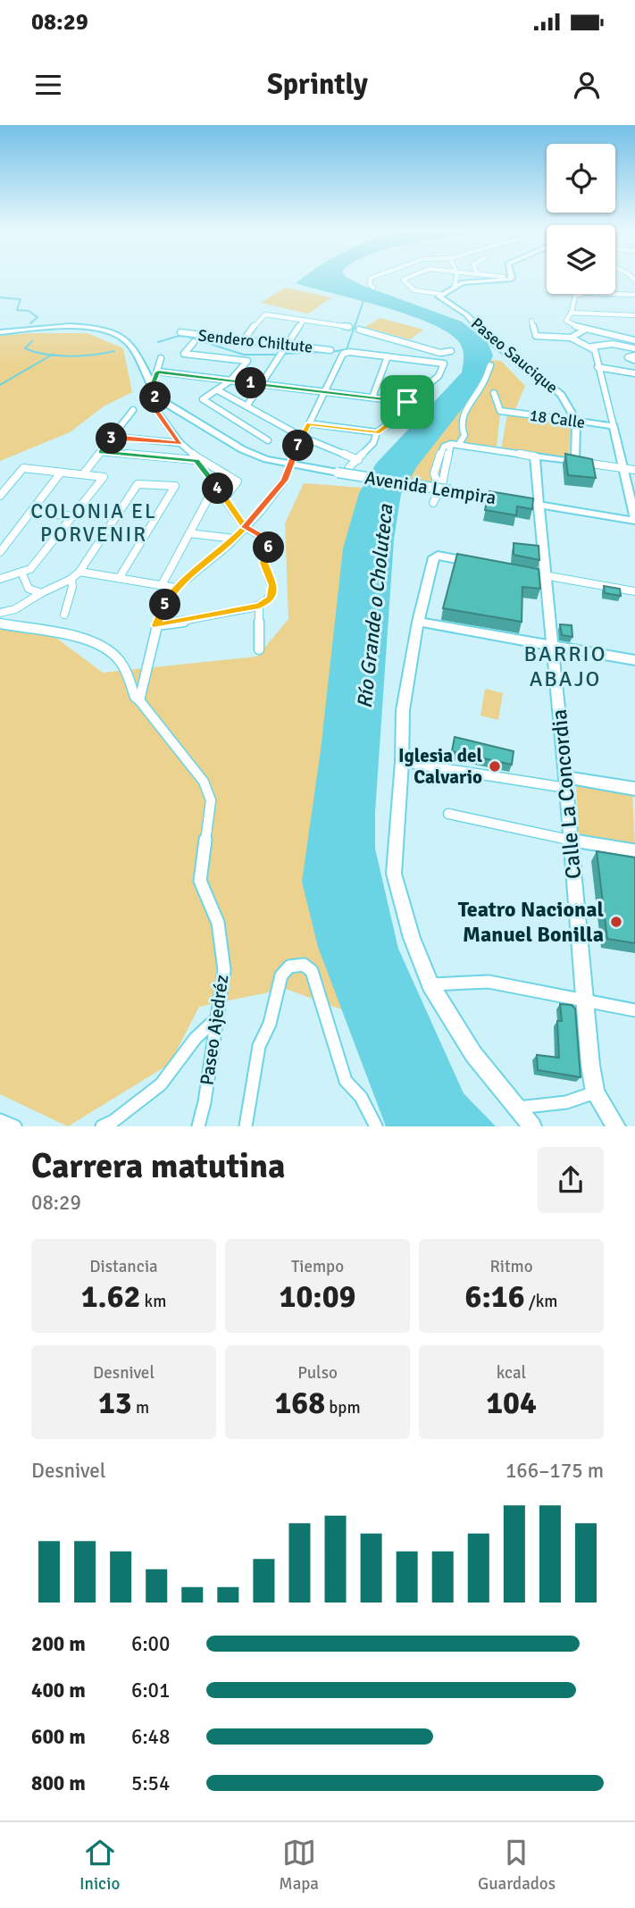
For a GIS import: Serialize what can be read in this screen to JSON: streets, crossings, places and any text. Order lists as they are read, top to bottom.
{
  "streets": {
    "street": [
      "Sendero Chiltute",
      "Paseo Saucique",
      "18 Calle",
      "Avenida Lempira",
      "Calle La Concordia",
      "Paseo Ajedréz"
    ]
  },
  "crossings": [
    ["Paseo Saucique", "18 Calle"]
  ],
  "districts": ["COLONIA EL PORVENIR", "BARRIO ABAJO"],
  "water": ["Río Grande o Choluteca"],
  "places": ["Iglesia del Calvario", "Teatro Nacional Manuel Bonilla"],
  "page": {
    "status": "08:29",
    "header": "Sprintly",
    "pins": [
      "1",
      "2",
      "3",
      "7",
      "4",
      "6",
      "5"
    ],
    "heading": ["Carrera matutina", "08:29"],
    "stats": [
      ["Distancia", "1.62 km"],
      ["Tiempo", "10:09"],
      ["Ritmo", "6:16 /km"],
      ["Desnivel", "13 m"],
      ["Pulso", "168 bpm"],
      ["kcal", "104"]
    ],
    "chart": ["Desnivel", "166–175 m"],
    "list": [
      {
        "name": "200 m",
        "note": "6:00"
      },
      {
        "name": "400 m",
        "note": "6:01"
      },
      {
        "name": "600 m",
        "note": "6:48"
      },
      {
        "name": "800 m",
        "note": "5:54"
      }
    ],
    "tabs": ["Inicio", "Mapa", "Guardados"]
  }
}
